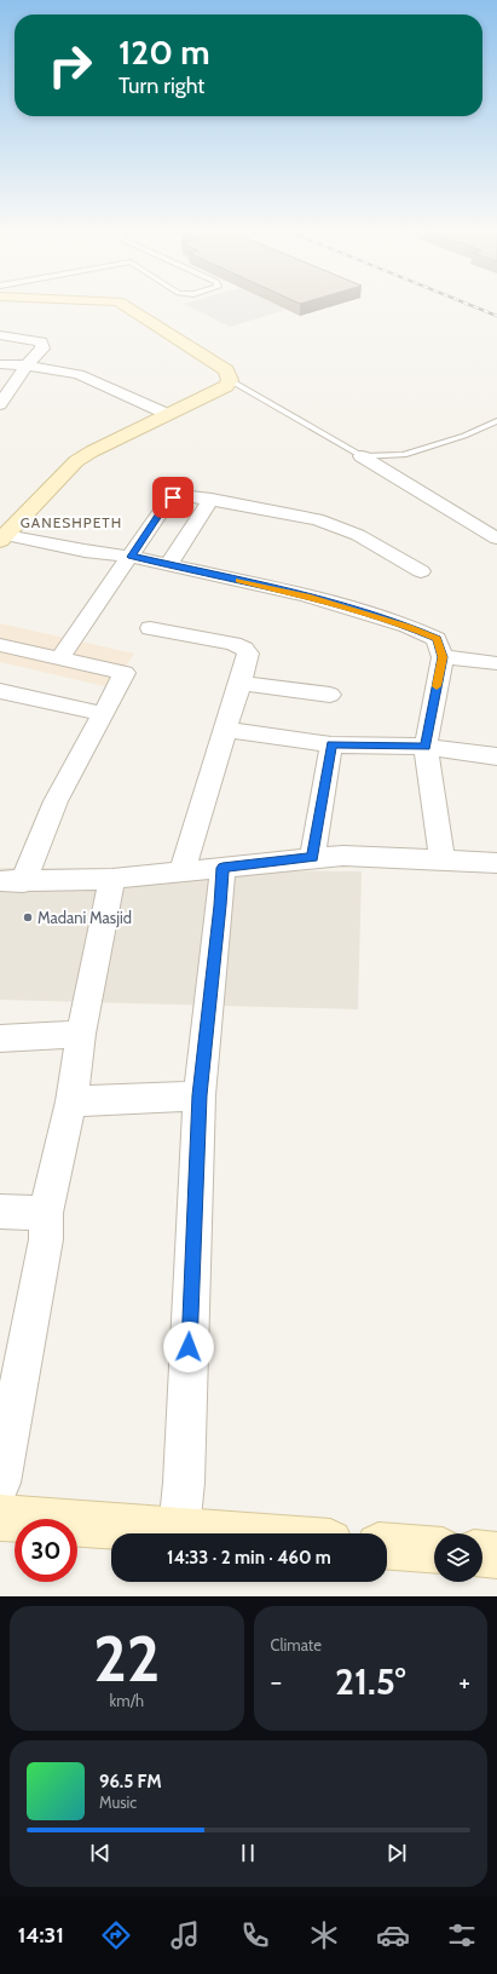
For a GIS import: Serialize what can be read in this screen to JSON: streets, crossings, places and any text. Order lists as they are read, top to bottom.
{
  "districts": ["GANESHPETH"],
  "places": ["Madani Masjid"],
  "page": {
    "turn": ["120 m", "Turn right"],
    "limit": "30",
    "trip": "14:33 · 2 min · 460 m",
    "tile": [
      ["22", "km/h"],
      "Climate"
    ],
    "heat": ["−", "21.5°", "+"],
    "song": ["96.5 FM", "Music"],
    "tabs": "14:31"
  }
}
